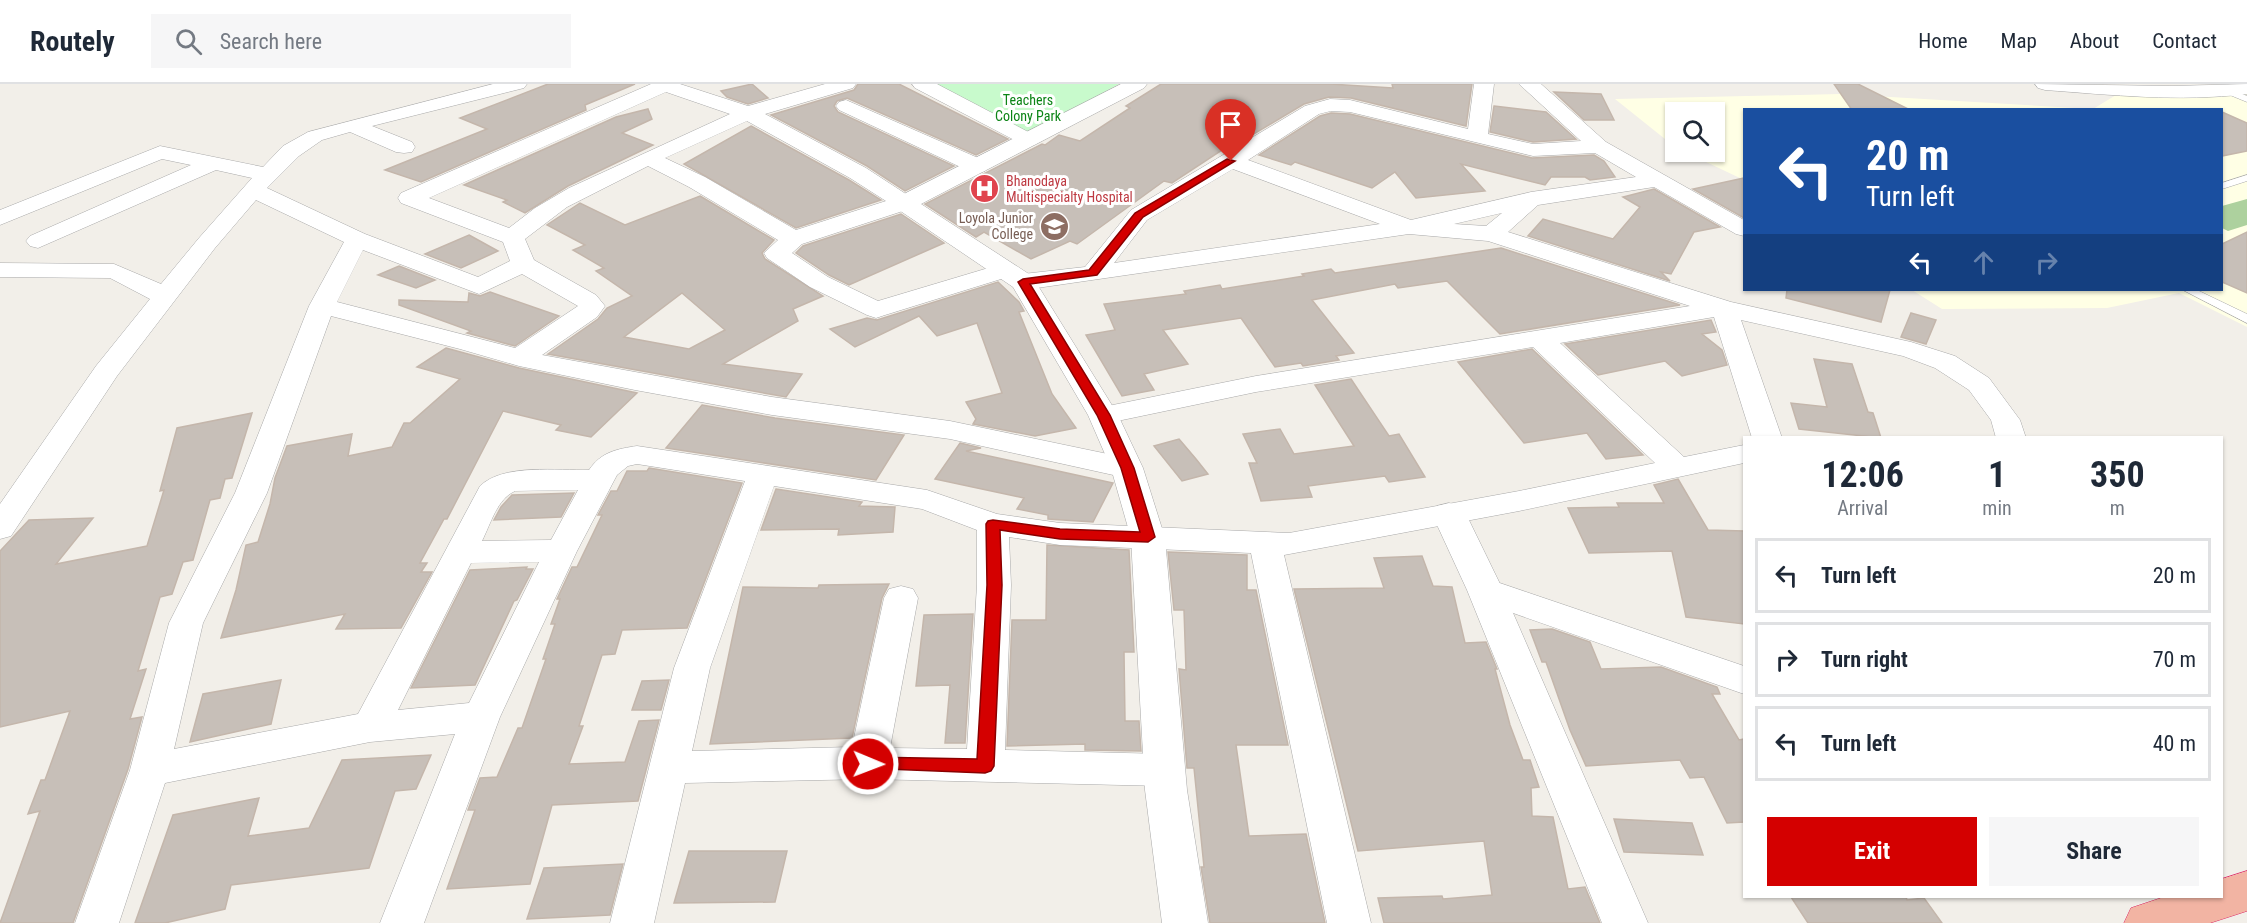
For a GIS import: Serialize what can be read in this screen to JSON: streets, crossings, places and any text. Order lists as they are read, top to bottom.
{
  "parks": ["Teachers Colony Park"],
  "places": {
    "hospital": ["Bhanodaya Multispecialty Hospital"],
    "school or university": ["Loyola Junior College"]
  },
  "page": {
    "header": "Routely",
    "search": "Search here",
    "nav": [
      "Home",
      "Map",
      "About",
      "Contact"
    ],
    "turn": ["20 m", "Turn left"],
    "eta": [
      "12:06",
      "Arrival",
      "1",
      "min",
      "350",
      "m"
    ],
    "list": [
      {
        "name": "Turn left",
        "value": "20 m"
      },
      {
        "name": "Turn right",
        "value": "70 m"
      },
      {
        "name": "Turn left",
        "value": "40 m"
      }
    ],
    "buttons": ["Exit", "Share"]
  }
}
